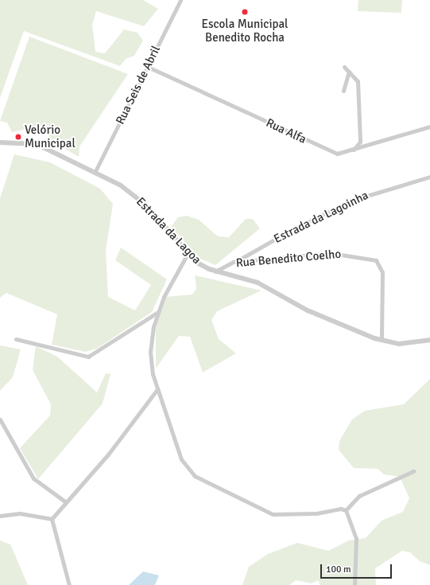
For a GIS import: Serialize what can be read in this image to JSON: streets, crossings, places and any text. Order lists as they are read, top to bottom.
{
  "streets": {
    "street": [
      "Rua Seis de Abril",
      "Rua Alfa",
      "Estrada da Lagoinha",
      "Estrada da Lagoa",
      "Rua Benedito Coelho"
    ]
  },
  "crossings": [
    ["Rua Seis de Abril", "Rua Alfa"],
    ["Rua Seis de Abril", "Estrada da Lagoa"],
    ["Estrada da Lagoinha", "Rua Benedito Coelho"],
    ["Estrada da Lagoa", "Rua Benedito Coelho"]
  ],
  "places": ["Escola Municipal Benedito Rocha", "Velório Municipal"],
  "scale_bar": "100 m"
}
